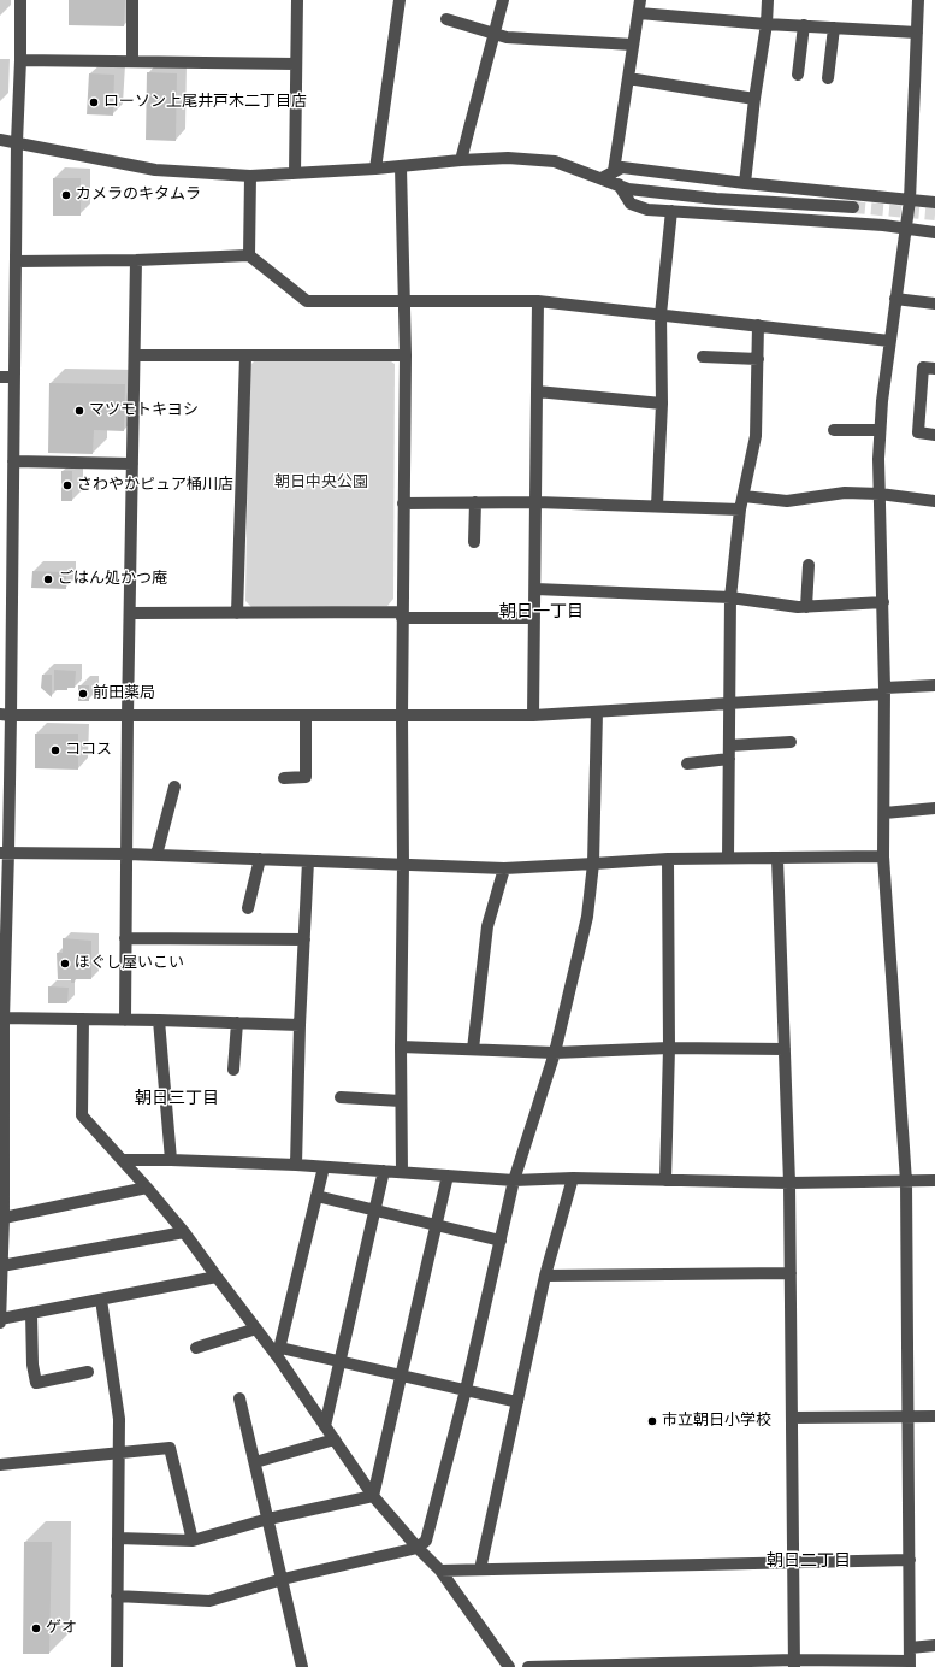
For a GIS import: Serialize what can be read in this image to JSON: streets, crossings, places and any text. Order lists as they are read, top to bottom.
{
  "districts": ["朝日一丁目", "朝日三丁目", "朝日二丁目"],
  "parks": ["朝日中央公園"],
  "places": [
    "ローソン上尾井戸木二丁目店",
    "カメラのキタムラ",
    "マツモトキヨシ",
    "さわやかピュア桶川店",
    "ごはん処かつ庵",
    "前田薬局",
    "ココス",
    "ほぐし屋いこい",
    "市立朝日小学校",
    "ゲオ"
  ]
}
